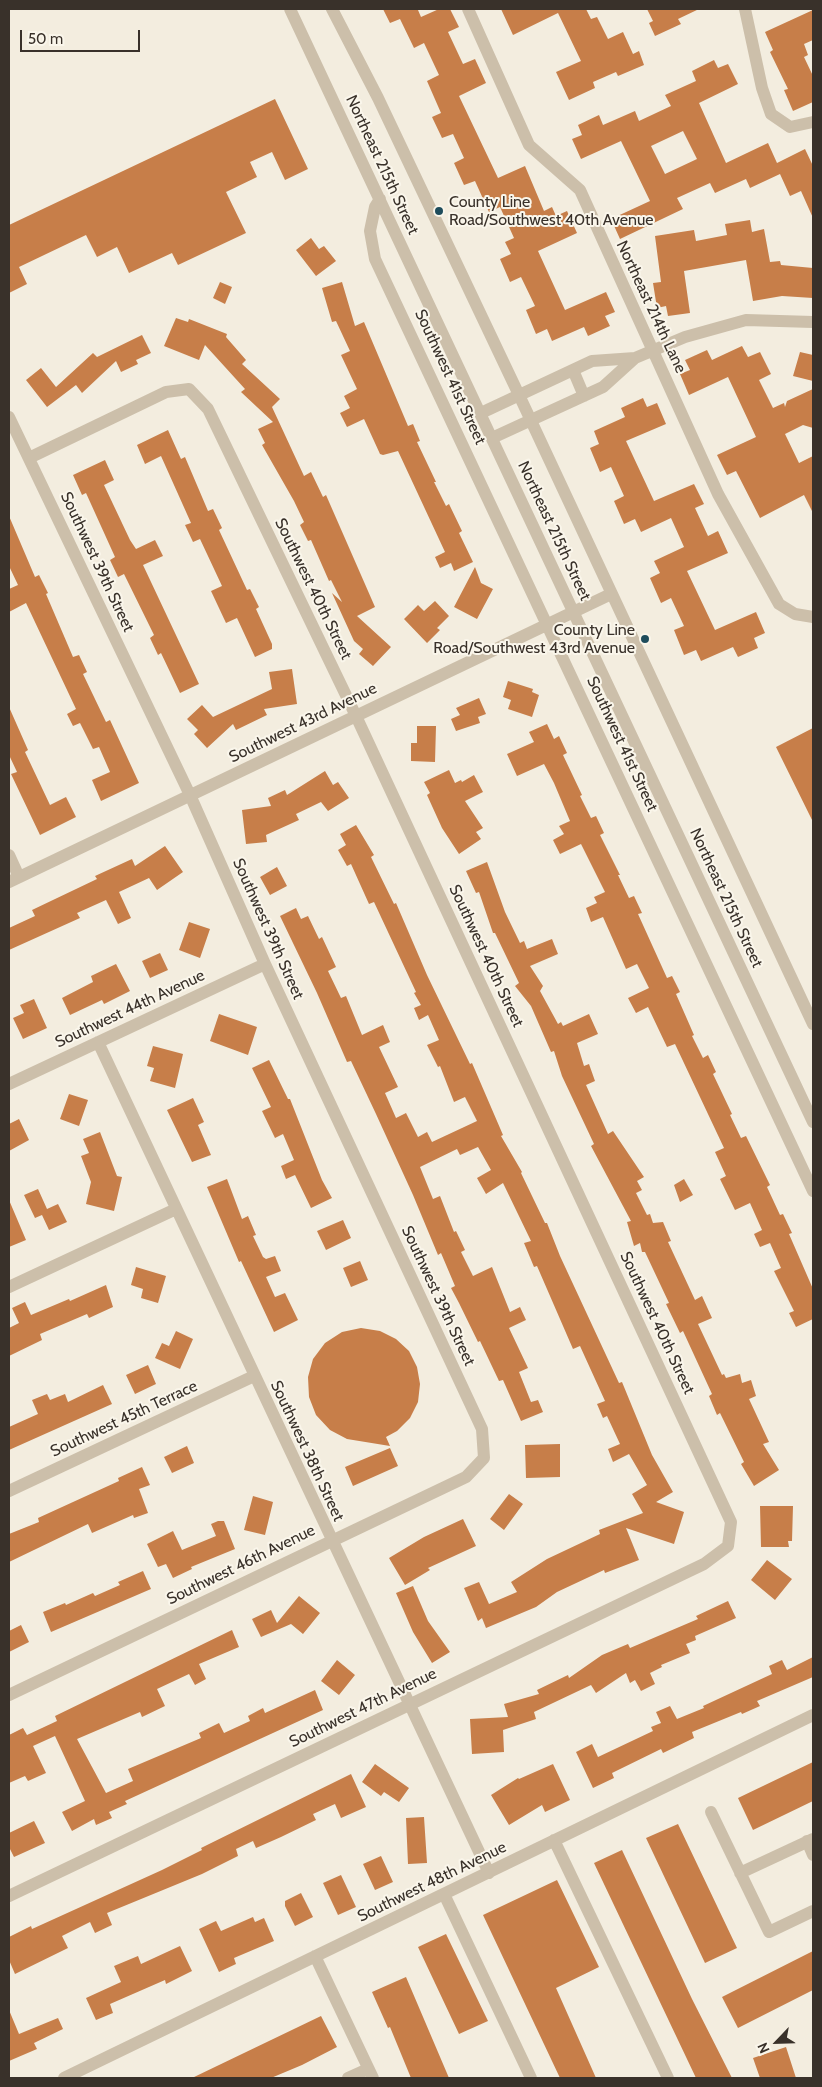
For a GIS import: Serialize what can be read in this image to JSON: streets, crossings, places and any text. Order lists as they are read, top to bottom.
{
  "streets": {
    "street": [
      "Northeast 215th Street",
      "Northeast 214th Lane",
      "Southwest 41st Street",
      "Southwest 39th Street",
      "Southwest 40th Street",
      "Southwest 43rd Avenue",
      "Southwest 44th Avenue",
      "Southwest 45th Terrace",
      "Southwest 38th Street",
      "Southwest 46th Avenue",
      "Southwest 47th Avenue",
      "Southwest 48th Avenue"
    ]
  },
  "crossings": [
    ["Northeast 215th Street", "Southwest 41st Street"],
    ["Northeast 215th Street", "Southwest 43rd Avenue"],
    ["Southwest 41st Street", "Southwest 43rd Avenue"],
    ["Southwest 39th Street", "Southwest 40th Street"],
    ["Southwest 39th Street", "Southwest 43rd Avenue"],
    ["Southwest 39th Street", "Southwest 44th Avenue"],
    ["Southwest 39th Street", "Southwest 46th Avenue"],
    ["Southwest 40th Street", "Southwest 43rd Avenue"],
    ["Southwest 40th Street", "Southwest 47th Avenue"],
    ["Southwest 44th Avenue", "Southwest 38th Street"],
    ["Southwest 45th Terrace", "Southwest 38th Street"],
    ["Southwest 38th Street", "Southwest 46th Avenue"],
    ["Southwest 38th Street", "Southwest 47th Avenue"],
    ["Southwest 38th Street", "Southwest 48th Avenue"]
  ],
  "places": ["County Line Road/Southwest 40th Avenue", "County Line Road/Southwest 43rd Avenue"],
  "scale_bar": "50 m",
  "north": "bottom left"
}
